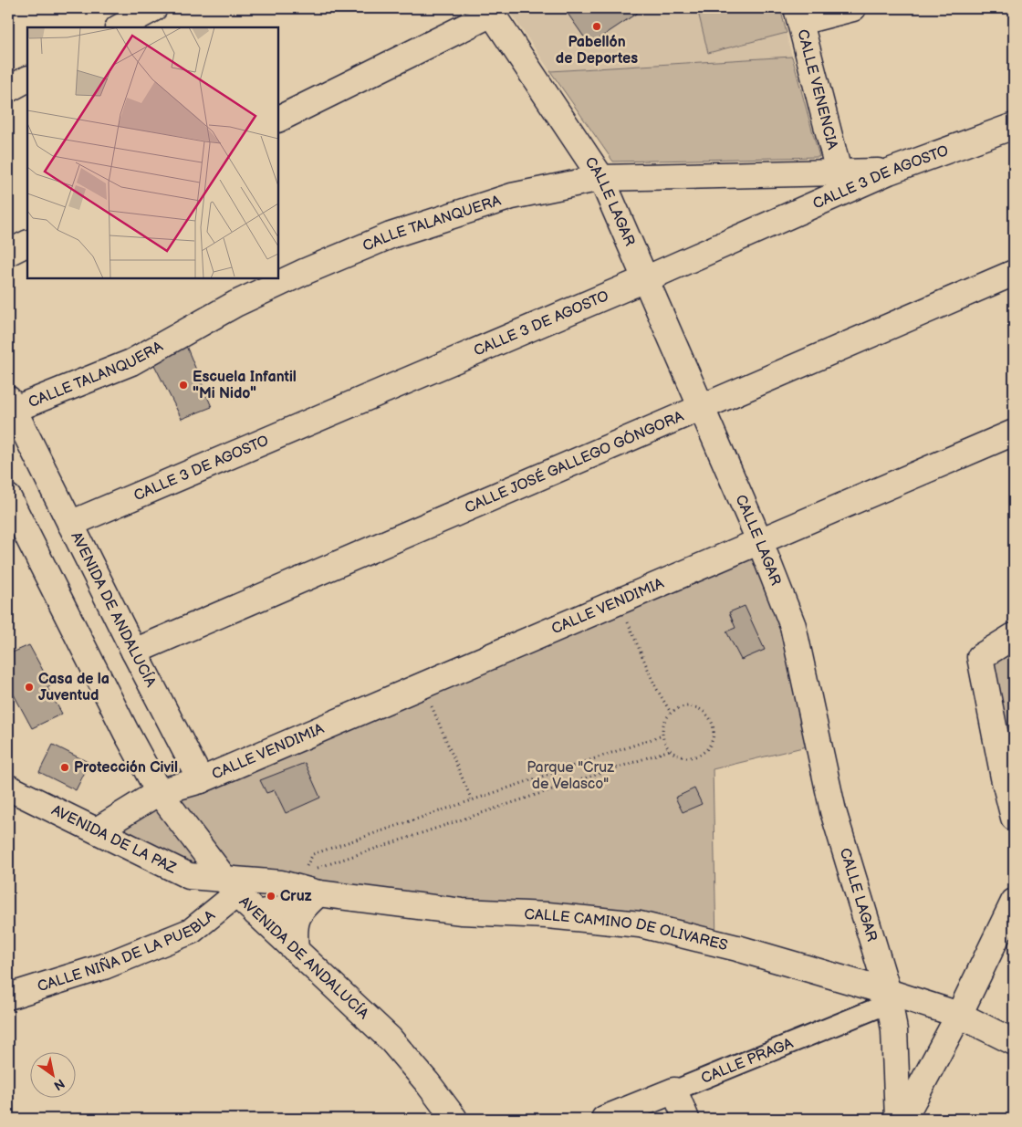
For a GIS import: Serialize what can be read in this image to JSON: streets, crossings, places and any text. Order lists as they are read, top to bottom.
{
  "streets": {
    "street": [
      "CALLE VENENCIA",
      "CALLE 3 DE AGOSTO",
      "CALLE LAGAR",
      "CALLE TALANQUERA",
      "CALLE JOSÉ GALLEGO GÓNGORA",
      "CALLE VENDIMIA",
      "AVENIDA DE ANDALUCÍA",
      "AVENIDA DE LA PAZ",
      "CALLE CAMINO DE OLIVARES",
      "CALLE NIÑA DE LA PUEBLA",
      "CALLE PRAGA"
    ]
  },
  "crossings": [
    ["CALLE VENENCIA", "CALLE TALANQUERA"],
    ["CALLE 3 DE AGOSTO", "CALLE LAGAR"],
    ["CALLE 3 DE AGOSTO", "CALLE TALANQUERA"],
    ["CALLE 3 DE AGOSTO", "AVENIDA DE ANDALUCÍA"],
    ["CALLE LAGAR", "CALLE TALANQUERA"],
    ["CALLE LAGAR", "CALLE JOSÉ GALLEGO GÓNGORA"],
    ["CALLE LAGAR", "CALLE VENDIMIA"],
    ["CALLE LAGAR", "CALLE CAMINO DE OLIVARES"],
    ["CALLE LAGAR", "CALLE PRAGA"],
    ["CALLE TALANQUERA", "AVENIDA DE ANDALUCÍA"],
    ["CALLE JOSÉ GALLEGO GÓNGORA", "AVENIDA DE ANDALUCÍA"],
    ["CALLE VENDIMIA", "AVENIDA DE ANDALUCÍA"],
    ["AVENIDA DE ANDALUCÍA", "AVENIDA DE LA PAZ"],
    ["AVENIDA DE ANDALUCÍA", "CALLE CAMINO DE OLIVARES"],
    ["AVENIDA DE ANDALUCÍA", "CALLE NIÑA DE LA PUEBLA"],
    ["AVENIDA DE LA PAZ", "CALLE CAMINO DE OLIVARES"],
    ["AVENIDA DE LA PAZ", "CALLE NIÑA DE LA PUEBLA"],
    ["CALLE CAMINO DE OLIVARES", "CALLE NIÑA DE LA PUEBLA"],
    ["CALLE CAMINO DE OLIVARES", "CALLE PRAGA"]
  ],
  "parks": ["Parque \"Cruz de Velasco\""],
  "places": [
    "Pabellón de Deportes",
    "Escuela Infantil \"Mi Nido\"",
    "Casa de la Juventud",
    "Protección Civil",
    "Cruz"
  ],
  "north": "bottom right"
}
